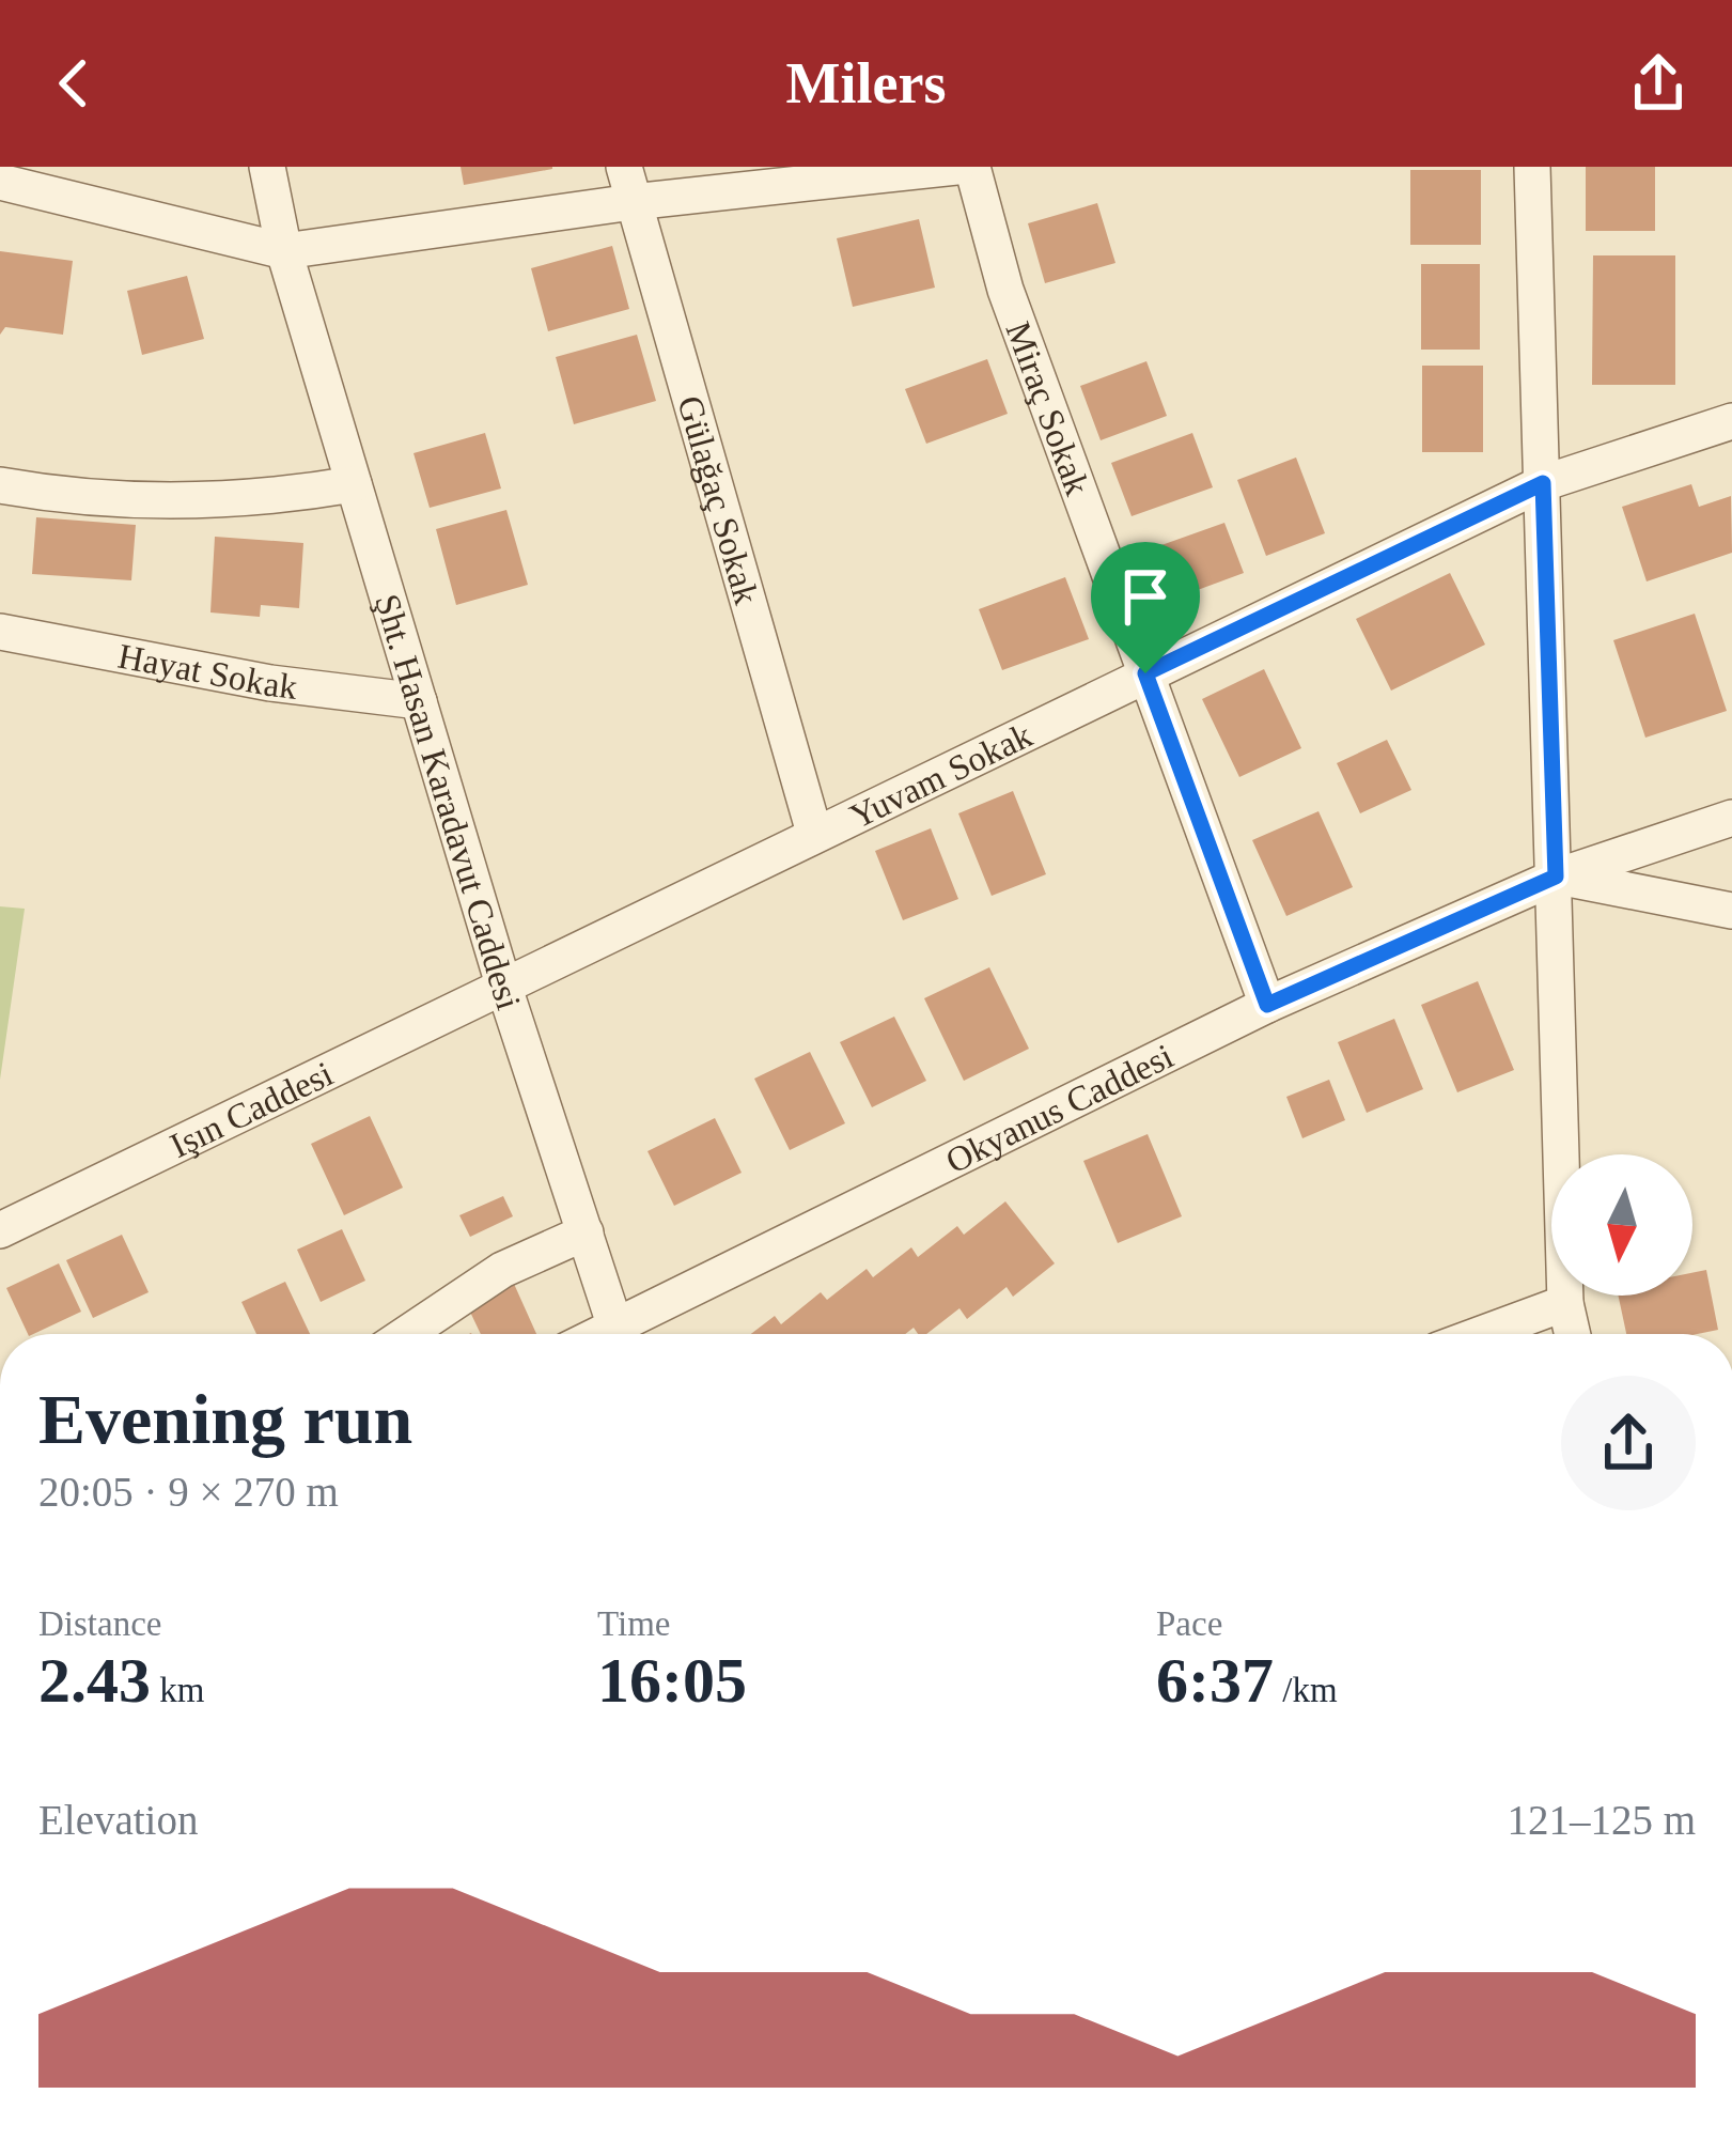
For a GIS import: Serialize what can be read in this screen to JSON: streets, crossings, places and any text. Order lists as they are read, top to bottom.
{
  "streets": {
    "street": [
      "Miraç Sokak",
      "Gülağaç Sokak",
      "Hayat Sokak",
      "Yuvam Sokak",
      "Şht. Hasan Karadavut Caddesi",
      "Okyanus Caddesi",
      "Işın Caddesi"
    ]
  },
  "crossings": [
    ["Miraç Sokak", "Yuvam Sokak"],
    ["Miraç Sokak", "Okyanus Caddesi"],
    ["Gülağaç Sokak", "Yuvam Sokak"],
    ["Hayat Sokak", "Şht. Hasan Karadavut Caddesi"],
    ["Yuvam Sokak", "Şht. Hasan Karadavut Caddesi"],
    ["Yuvam Sokak", "Işın Caddesi"],
    ["Şht. Hasan Karadavut Caddesi", "Işın Caddesi"]
  ],
  "north": "bottom",
  "page": {
    "header": "Milers",
    "heading": ["Evening run", "20:05 · 9 × 270 m"],
    "stats": [
      ["Distance", "2.43 km"],
      ["Time", "16:05"],
      ["Pace", "6:37 /km"]
    ],
    "chart": ["Elevation", "121–125 m"]
  }
}
